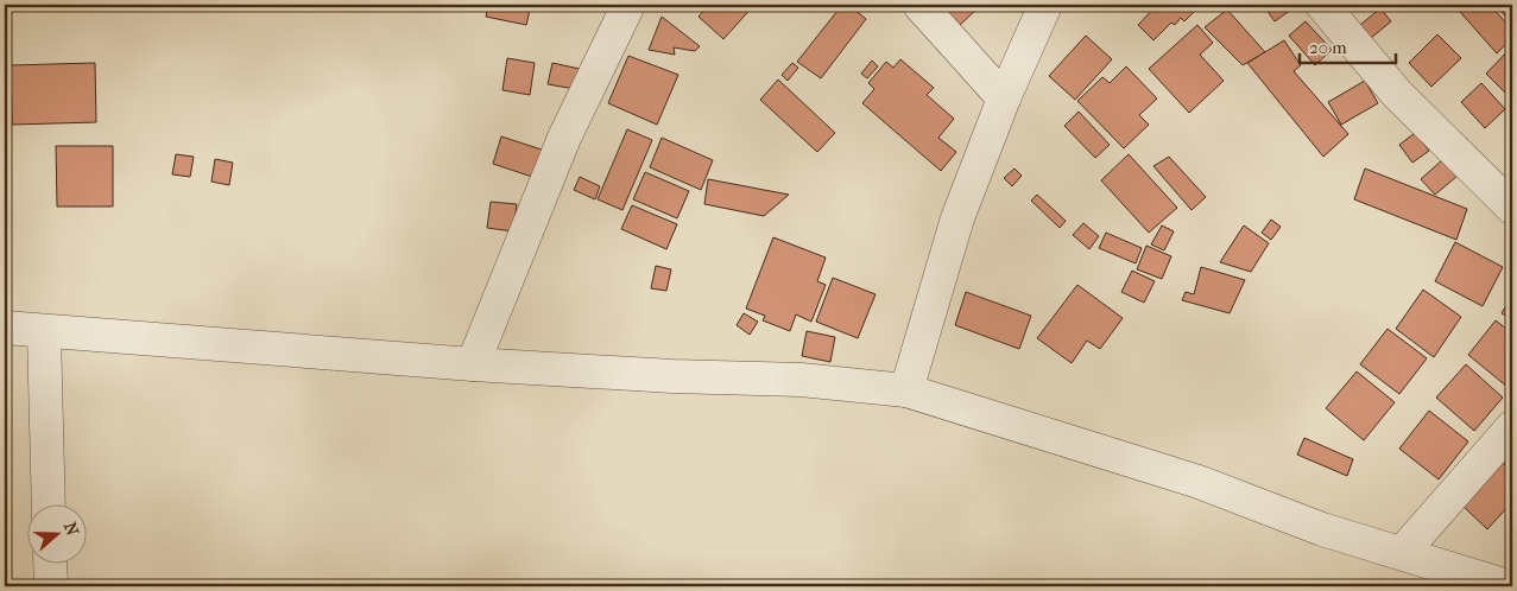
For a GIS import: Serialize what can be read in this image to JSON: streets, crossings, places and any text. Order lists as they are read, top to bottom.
{
  "scale_bar": "20 m",
  "north": "right"
}
